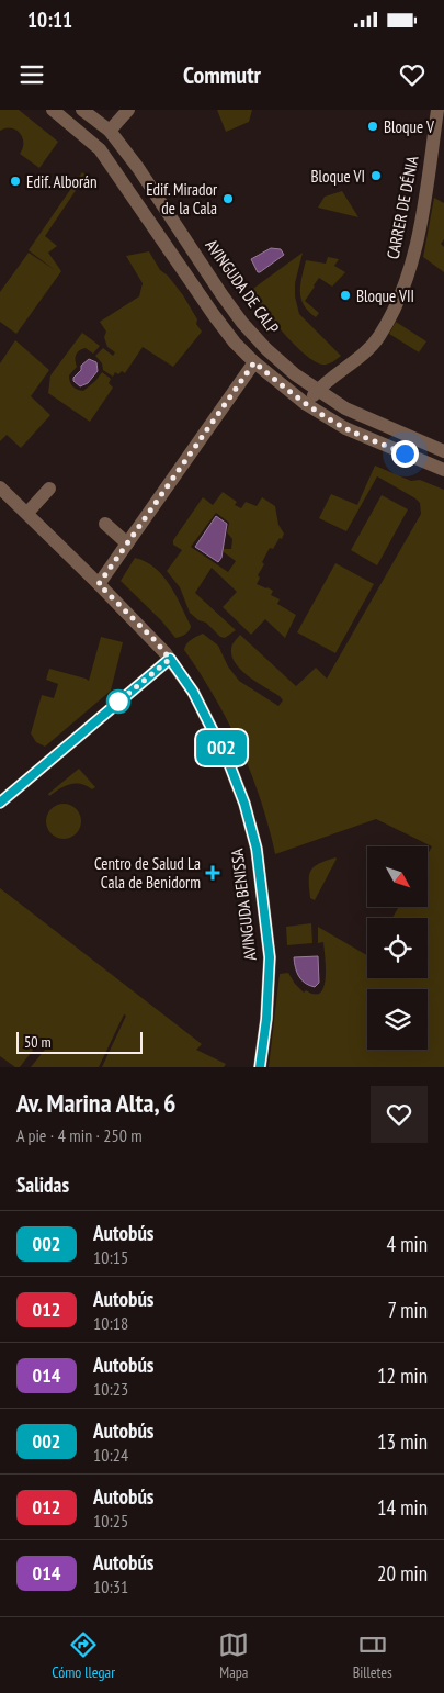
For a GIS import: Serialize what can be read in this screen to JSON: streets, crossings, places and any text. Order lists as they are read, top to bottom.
{
  "streets": {
    "street": ["CARRER DE DÉNIA", "AVINGUDA DE CALP", "AVINGUDA BENISSA"]
  },
  "crossings": [
    ["CARRER DE DÉNIA", "AVINGUDA DE CALP"]
  ],
  "places": {
    "other": [
      "Bloque V",
      "Bloque VI",
      "Edif. Alborán",
      "Edif. Mirador de la Cala",
      "Bloque VII"
    ],
    "health": ["Centro de Salud La Cala de Benidorm"]
  },
  "lines": ["bus line 002"],
  "scale_bar": "50 m",
  "north": "bottom right",
  "page": {
    "status": "10:11",
    "header": "Commutr",
    "on_map": "002",
    "scale": "50 m",
    "heading": [
      ["Av. Marina Alta, 6", "A pie · 4 min · 250 m"],
      "Salidas"
    ],
    "list": [
      {
        "mark": "002",
        "name": "Autobús",
        "note": "10:15",
        "value": "4 min"
      },
      {
        "mark": "012",
        "name": "Autobús",
        "note": "10:18",
        "value": "7 min"
      },
      {
        "mark": "014",
        "name": "Autobús",
        "note": "10:23",
        "value": "12 min"
      },
      {
        "mark": "002",
        "name": "Autobús",
        "note": "10:24",
        "value": "13 min"
      },
      {
        "mark": "012",
        "name": "Autobús",
        "note": "10:25",
        "value": "14 min"
      },
      {
        "mark": "014",
        "name": "Autobús",
        "note": "10:31",
        "value": "20 min"
      }
    ],
    "tabs": ["Cómo llegar", "Mapa", "Billetes"]
  }
}
